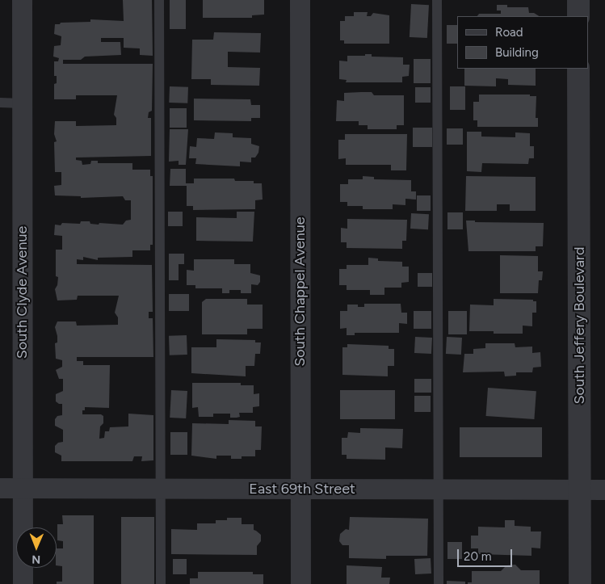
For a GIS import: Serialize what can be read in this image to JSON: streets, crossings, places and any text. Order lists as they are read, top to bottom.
{
  "streets": {
    "street": [
      "South Chappel Avenue",
      "South Clyde Avenue",
      "South Jeffery Boulevard",
      "East 69th Street"
    ]
  },
  "crossings": [
    ["South Chappel Avenue", "East 69th Street"],
    ["South Clyde Avenue", "East 69th Street"],
    ["South Jeffery Boulevard", "East 69th Street"]
  ],
  "legend": ["Road", "Building"],
  "scale_bar": "20 m",
  "north": "bottom"
}
